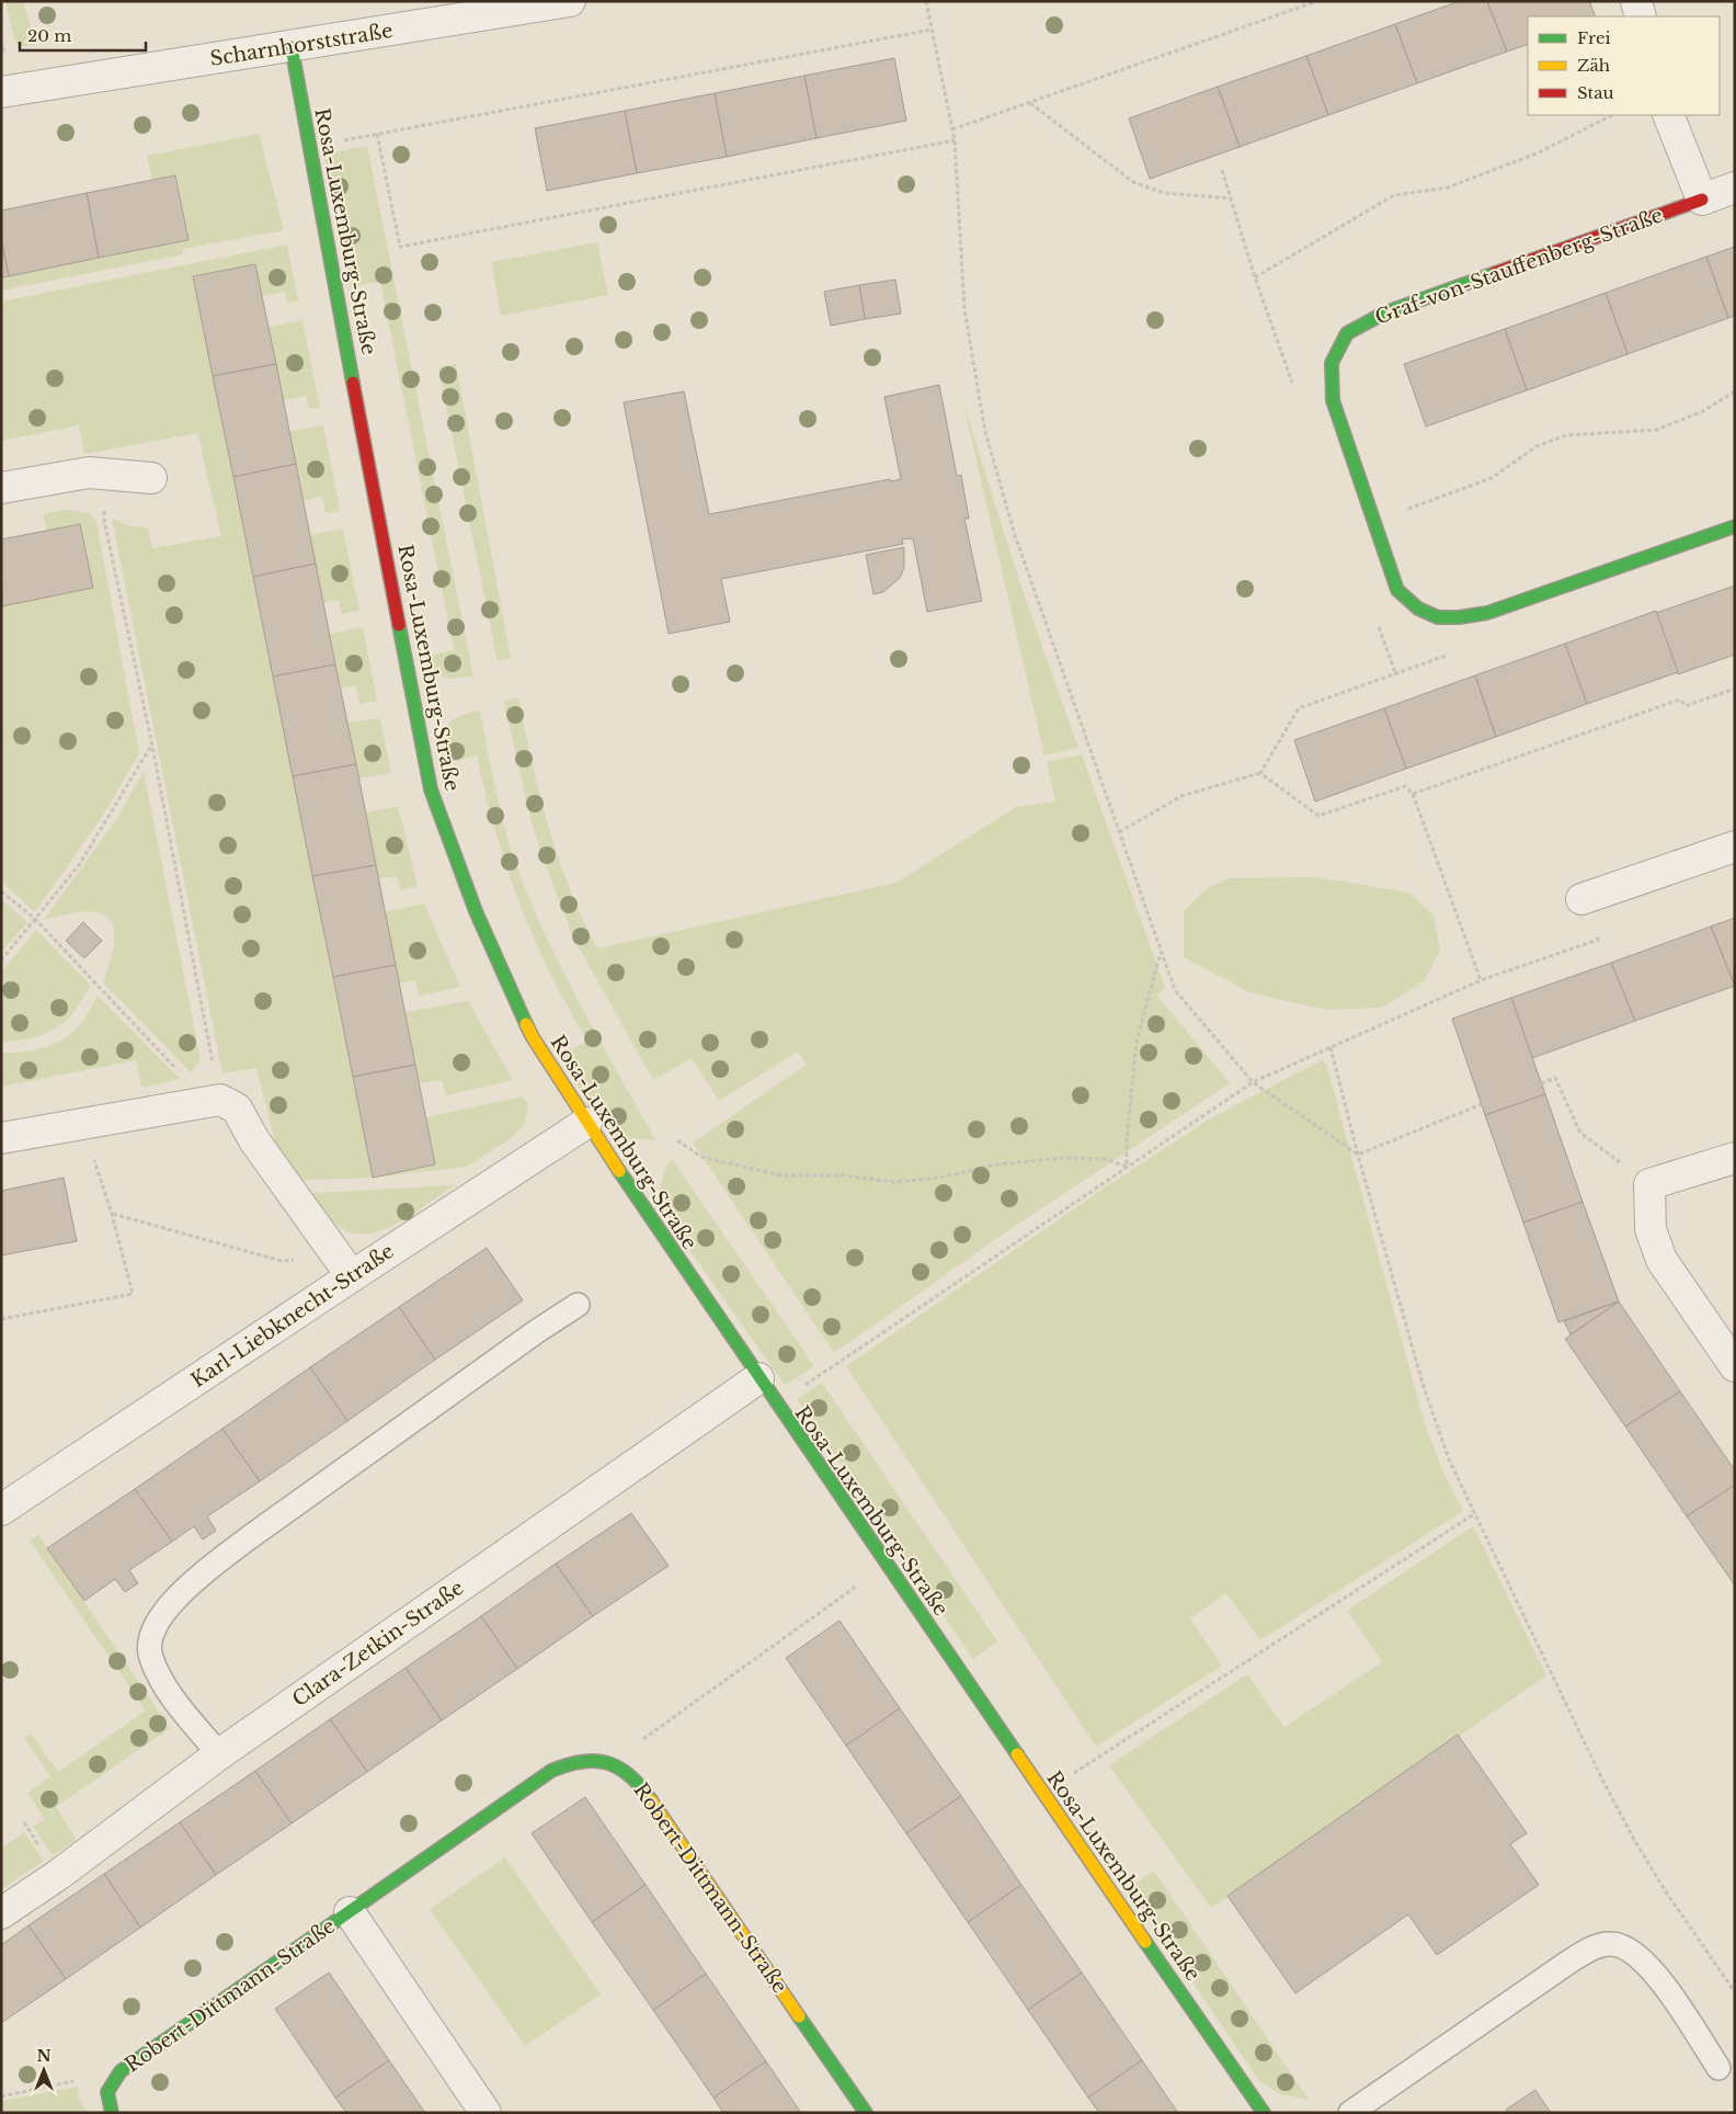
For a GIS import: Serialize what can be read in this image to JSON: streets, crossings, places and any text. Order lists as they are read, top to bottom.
{
  "streets": {
    "street": [
      "Scharnhorststraße",
      "Rosa-Luxemburg-Straße",
      "Graf-von-Stauffenberg-Straße",
      "Karl-Liebknecht-Straße",
      "Clara-Zetkin-Straße",
      "Robert-Dittmann-Straße"
    ]
  },
  "crossings": [
    ["Scharnhorststraße", "Rosa-Luxemburg-Straße"],
    ["Rosa-Luxemburg-Straße", "Karl-Liebknecht-Straße"],
    ["Rosa-Luxemburg-Straße", "Clara-Zetkin-Straße"]
  ],
  "legend": ["Frei", "Zäh", "Stau"],
  "scale_bar": "20 m",
  "north": "top"
}
